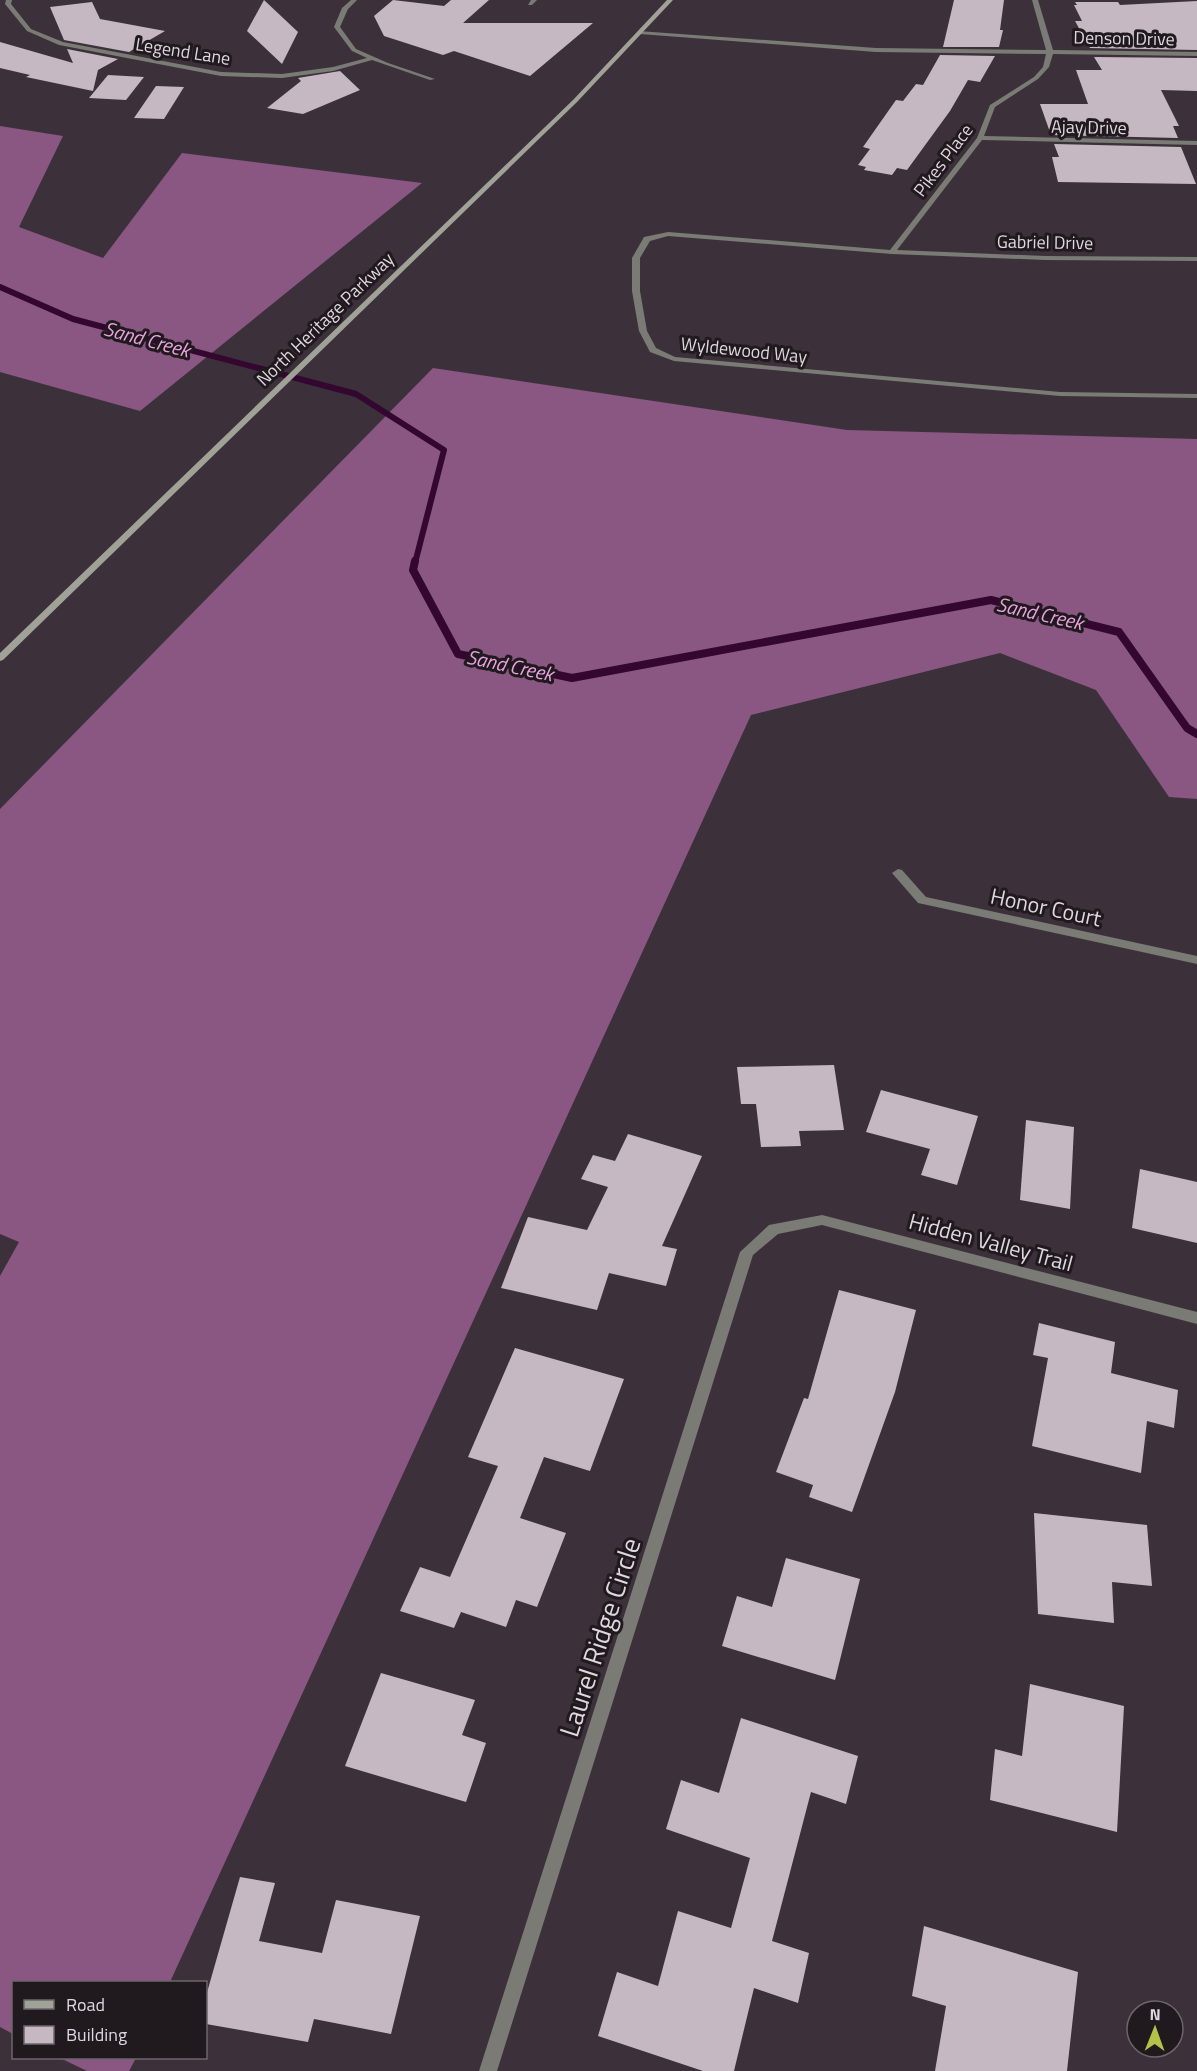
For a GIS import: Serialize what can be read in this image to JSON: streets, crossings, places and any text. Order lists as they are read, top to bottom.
{
  "streets": {
    "main road": ["North Heritage Parkway"],
    "street": [
      "Denson Drive",
      "Legend Lane",
      "Ajay Drive",
      "Pikes Place",
      "Gabriel Drive",
      "Wyldewood Way",
      "Honor Court",
      "Hidden Valley Trail",
      "Laurel Ridge Circle"
    ]
  },
  "crossings": [
    ["Denson Drive", "Pikes Place"],
    ["Denson Drive", "North Heritage Parkway"],
    ["Ajay Drive", "Pikes Place"],
    ["Pikes Place", "Gabriel Drive"],
    ["Pikes Place", "Wyldewood Way"],
    ["Gabriel Drive", "Wyldewood Way"],
    ["Hidden Valley Trail", "Laurel Ridge Circle"]
  ],
  "water": ["Sand Creek"],
  "legend": ["Road", "Building"],
  "north": "top"
}
